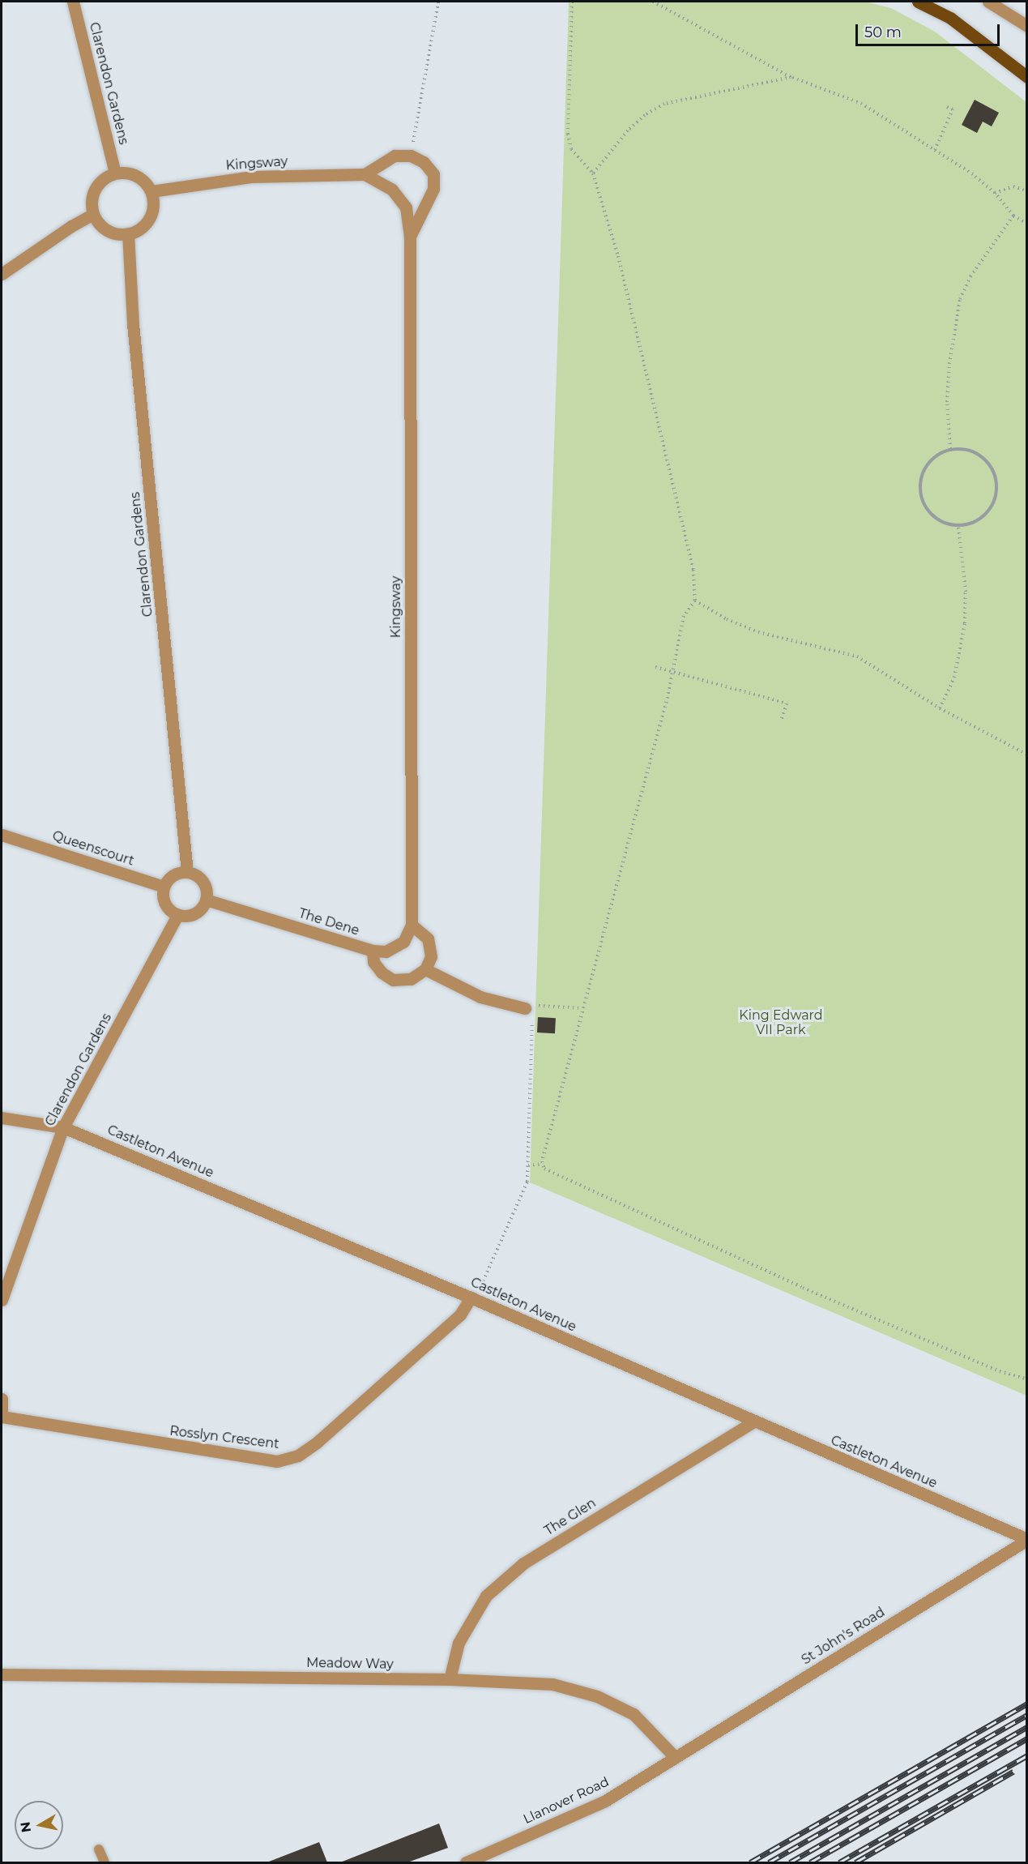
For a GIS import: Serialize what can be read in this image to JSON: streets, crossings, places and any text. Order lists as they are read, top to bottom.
{
  "streets": {
    "street": [
      "Clarendon Gardens",
      "Kingsway",
      "Queenscourt",
      "The Dene",
      "Castleton Avenue",
      "Rosslyn Crescent",
      "The Glen",
      "St John's Road",
      "Meadow Way",
      "Llanover Road"
    ]
  },
  "crossings": [
    ["Clarendon Gardens", "Kingsway"],
    ["Clarendon Gardens", "Queenscourt"],
    ["Clarendon Gardens", "The Dene"],
    ["Clarendon Gardens", "Castleton Avenue"],
    ["Queenscourt", "The Dene"],
    ["Castleton Avenue", "Rosslyn Crescent"],
    ["Castleton Avenue", "The Glen"],
    ["Castleton Avenue", "St John's Road"],
    ["The Glen", "Meadow Way"],
    ["St John's Road", "Meadow Way"],
    ["St John's Road", "Llanover Road"],
    ["Meadow Way", "Llanover Road"]
  ],
  "parks": ["King Edward VII Park"],
  "scale_bar": "50 m",
  "north": "left"
}
